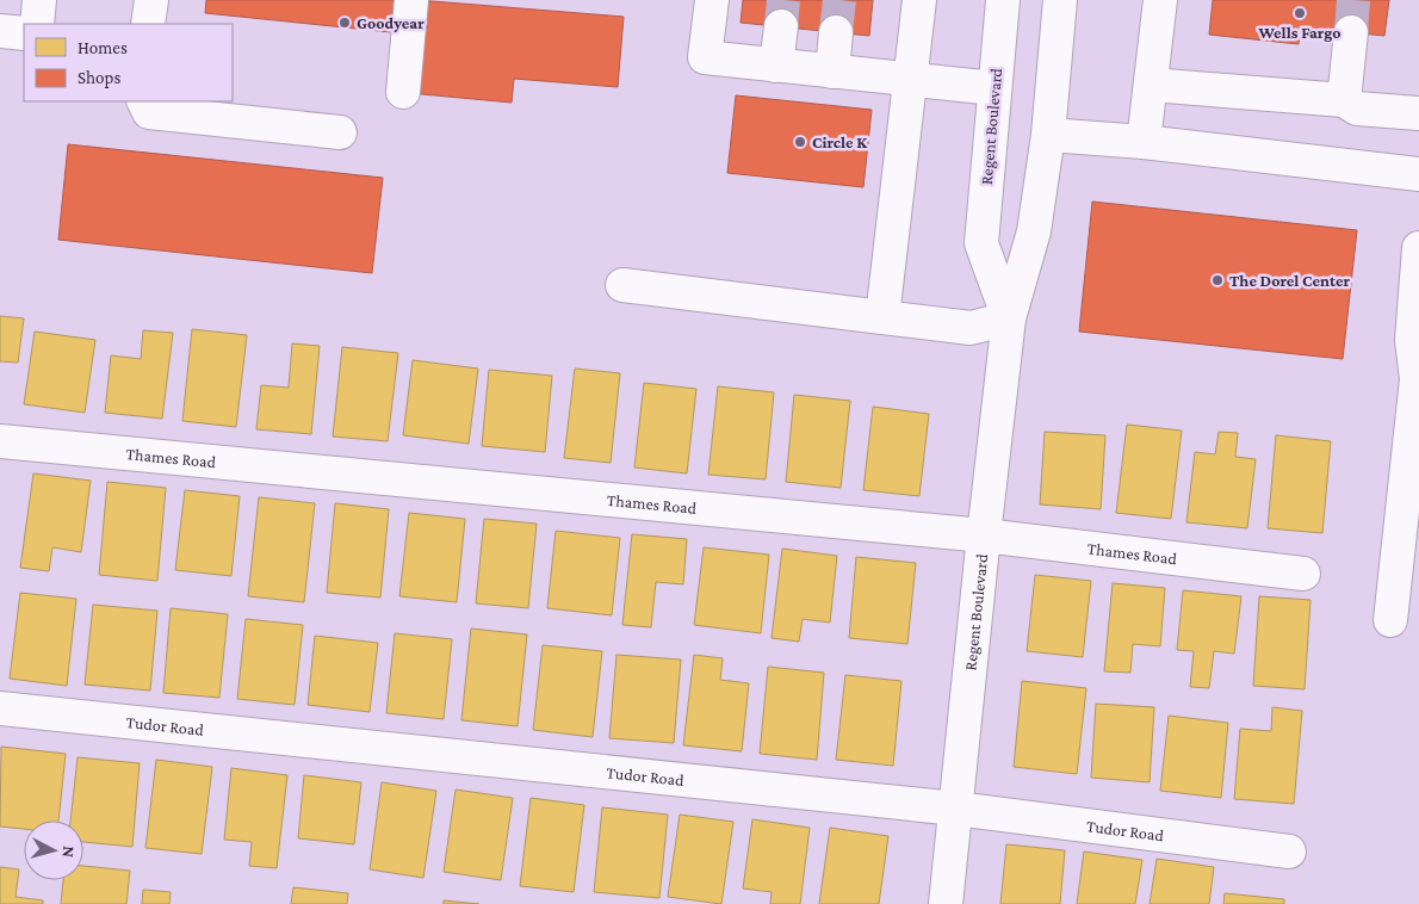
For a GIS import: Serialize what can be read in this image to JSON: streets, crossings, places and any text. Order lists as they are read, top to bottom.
{
  "streets": {
    "street": ["Regent Boulevard", "Thames Road", "Tudor Road"]
  },
  "crossings": [
    ["Regent Boulevard", "Thames Road"],
    ["Regent Boulevard", "Tudor Road"]
  ],
  "places": [
    "Wells Fargo",
    "Goodyear",
    "Circle K",
    "The Dorel Center"
  ],
  "legend": ["Homes", "Shops"],
  "north": "right"
}
